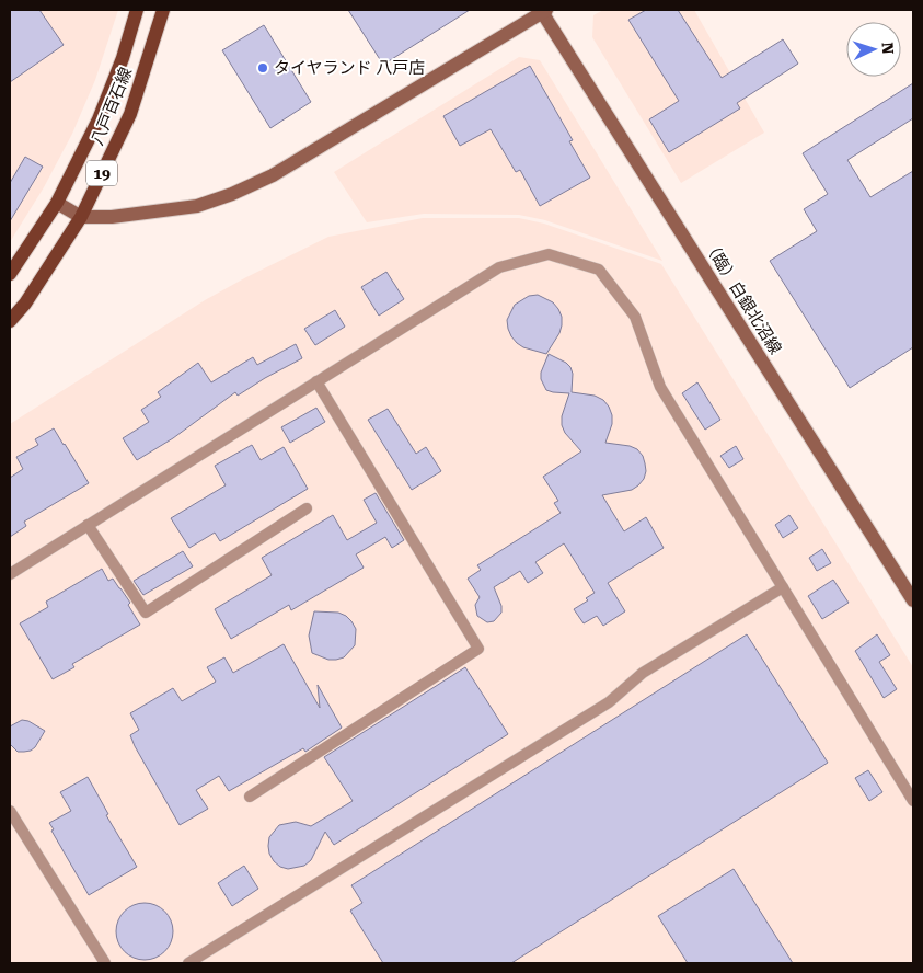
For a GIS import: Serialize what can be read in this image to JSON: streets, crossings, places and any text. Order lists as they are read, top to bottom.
{
  "streets": {
    "main road": ["八戸百石線", "19"],
    "street": ["（臨）白銀北沼線"]
  },
  "places": ["タイヤランド 八戸店"],
  "north": "right"
}
